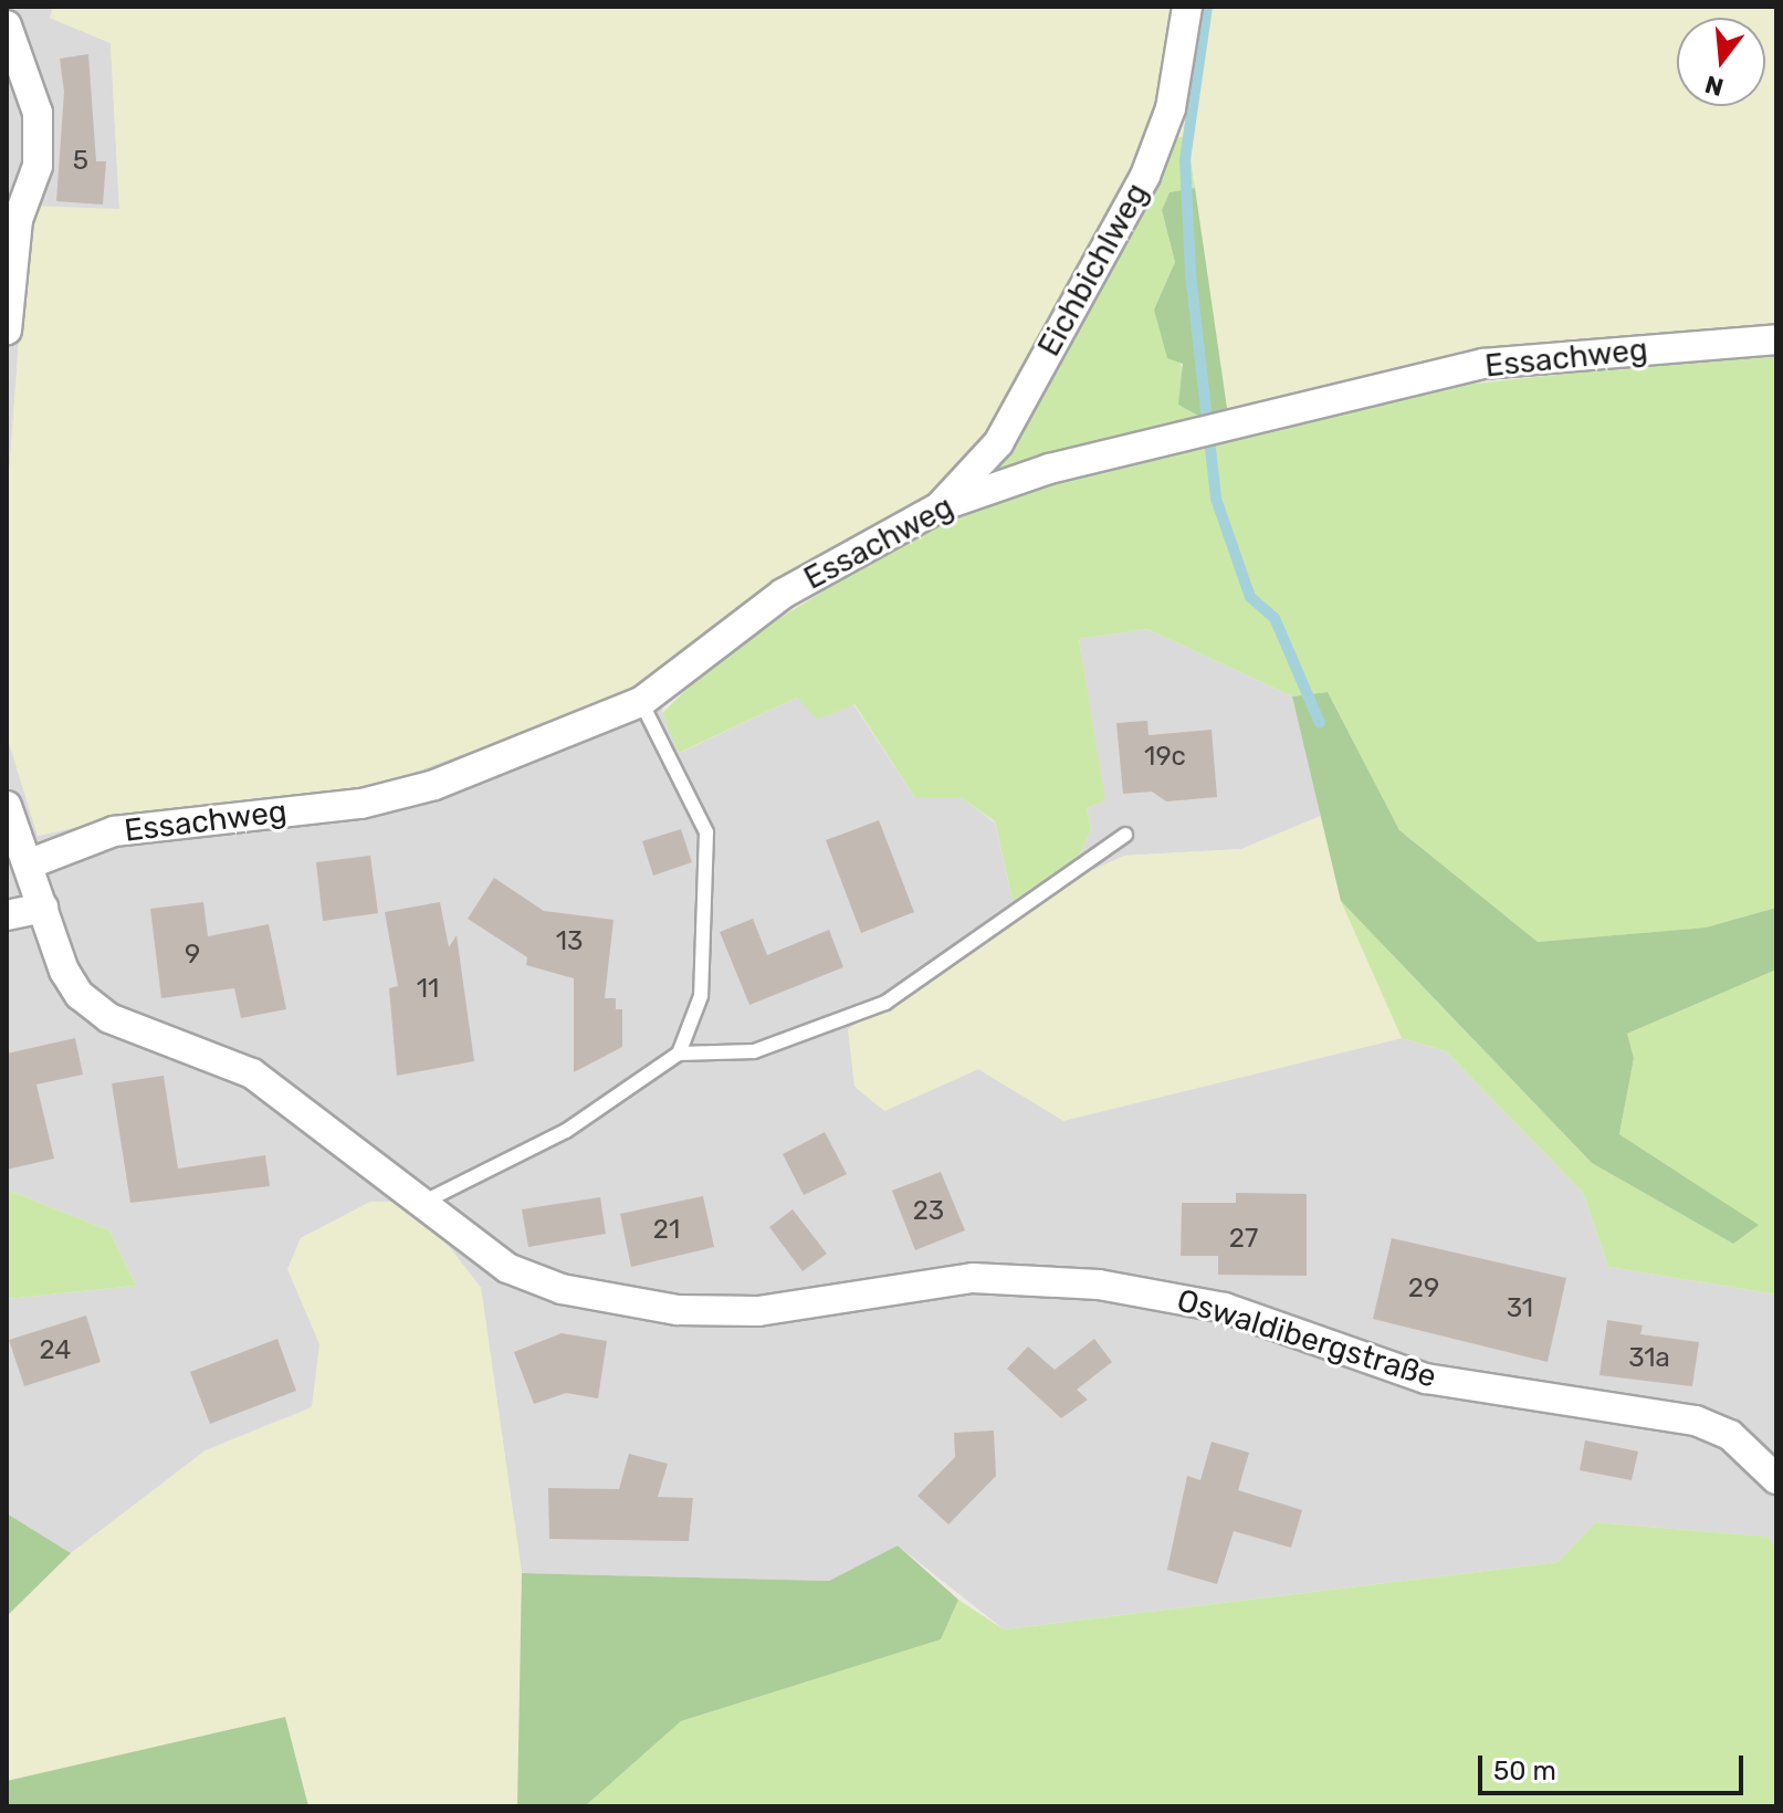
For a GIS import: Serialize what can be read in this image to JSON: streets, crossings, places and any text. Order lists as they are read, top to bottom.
{
  "streets": {
    "street": ["Eichbichlweg", "Essachweg", "Oswaldibergstraße"]
  },
  "crossings": [
    ["Eichbichlweg", "Essachweg"],
    ["Essachweg", "Oswaldibergstraße"]
  ],
  "house_numbers": [
    "5",
    "19c",
    "13",
    "9",
    "11",
    "23",
    "21",
    "27",
    "29",
    "31",
    "24",
    "31a"
  ],
  "scale_bar": "50 m",
  "north": "bottom"
}
